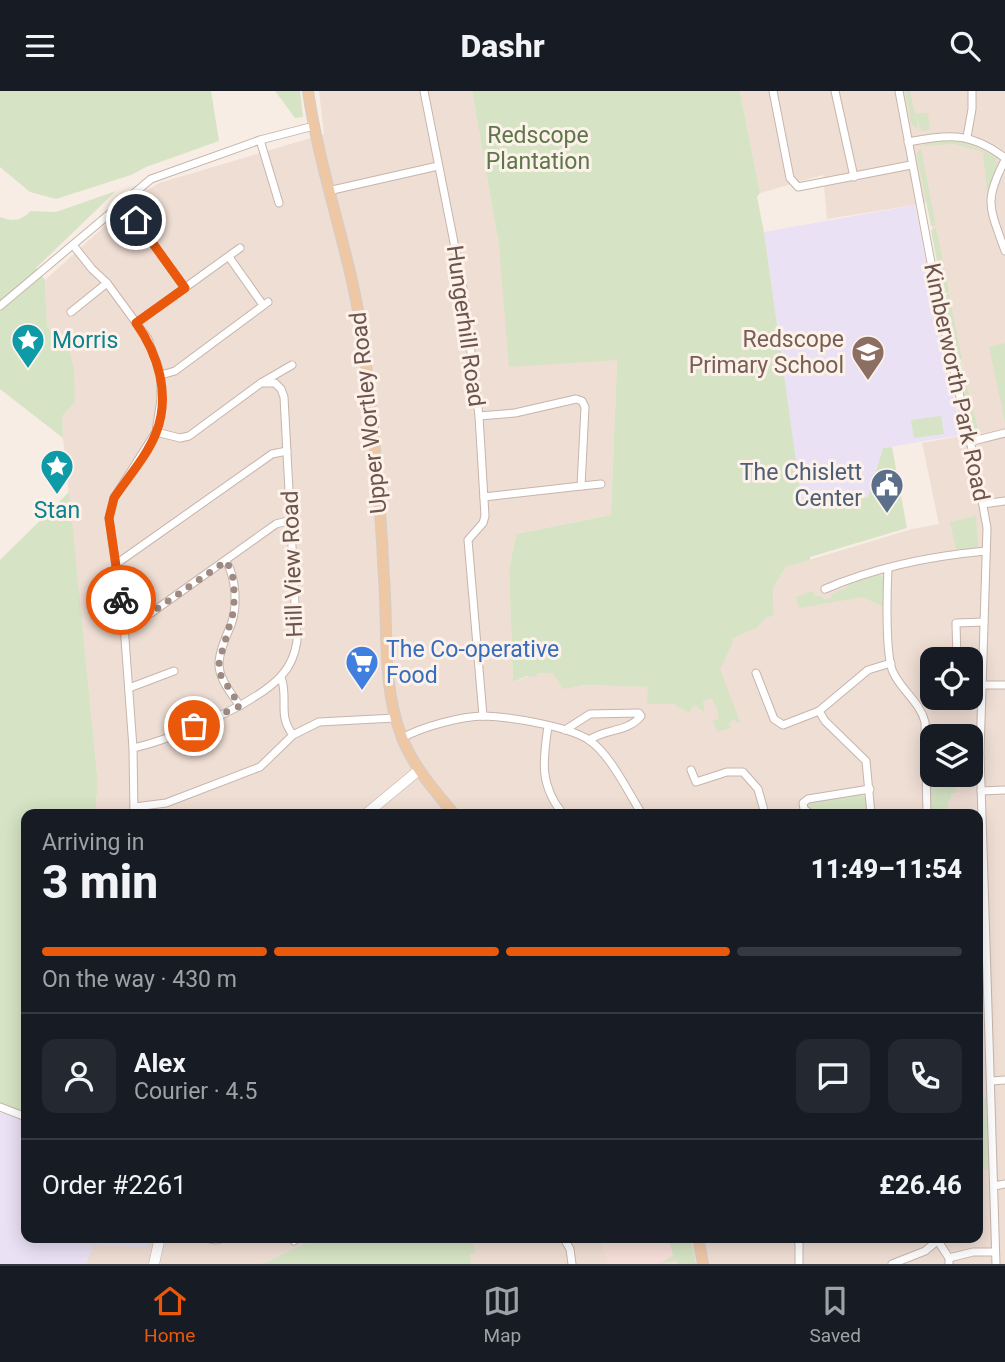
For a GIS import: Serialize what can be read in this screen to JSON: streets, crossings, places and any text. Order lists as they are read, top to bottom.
{
  "streets": {
    "main road": ["Upper Wortley Road"],
    "street": ["Hungerhill Road", "Kimberworth Park Road", "Hill View Road"]
  },
  "parks": ["Redscope Plantation"],
  "places": {
    "place": ["Morris", "Stan"],
    "school or university": ["Redscope Primary School"],
    "public building": ["The Chislett Center"],
    "supermarket": ["The Co-operative Food"]
  },
  "page": {
    "header": "Dashr",
    "heading": ["3 min", "Arriving in", "11:49–11:54"],
    "panel": [
      "Alex",
      "Courier · 4.5",
      "Order #2261",
      "£26.46"
    ],
    "bar": "On the way · 430 m",
    "tabs": ["Home", "Map", "Saved"]
  }
}
